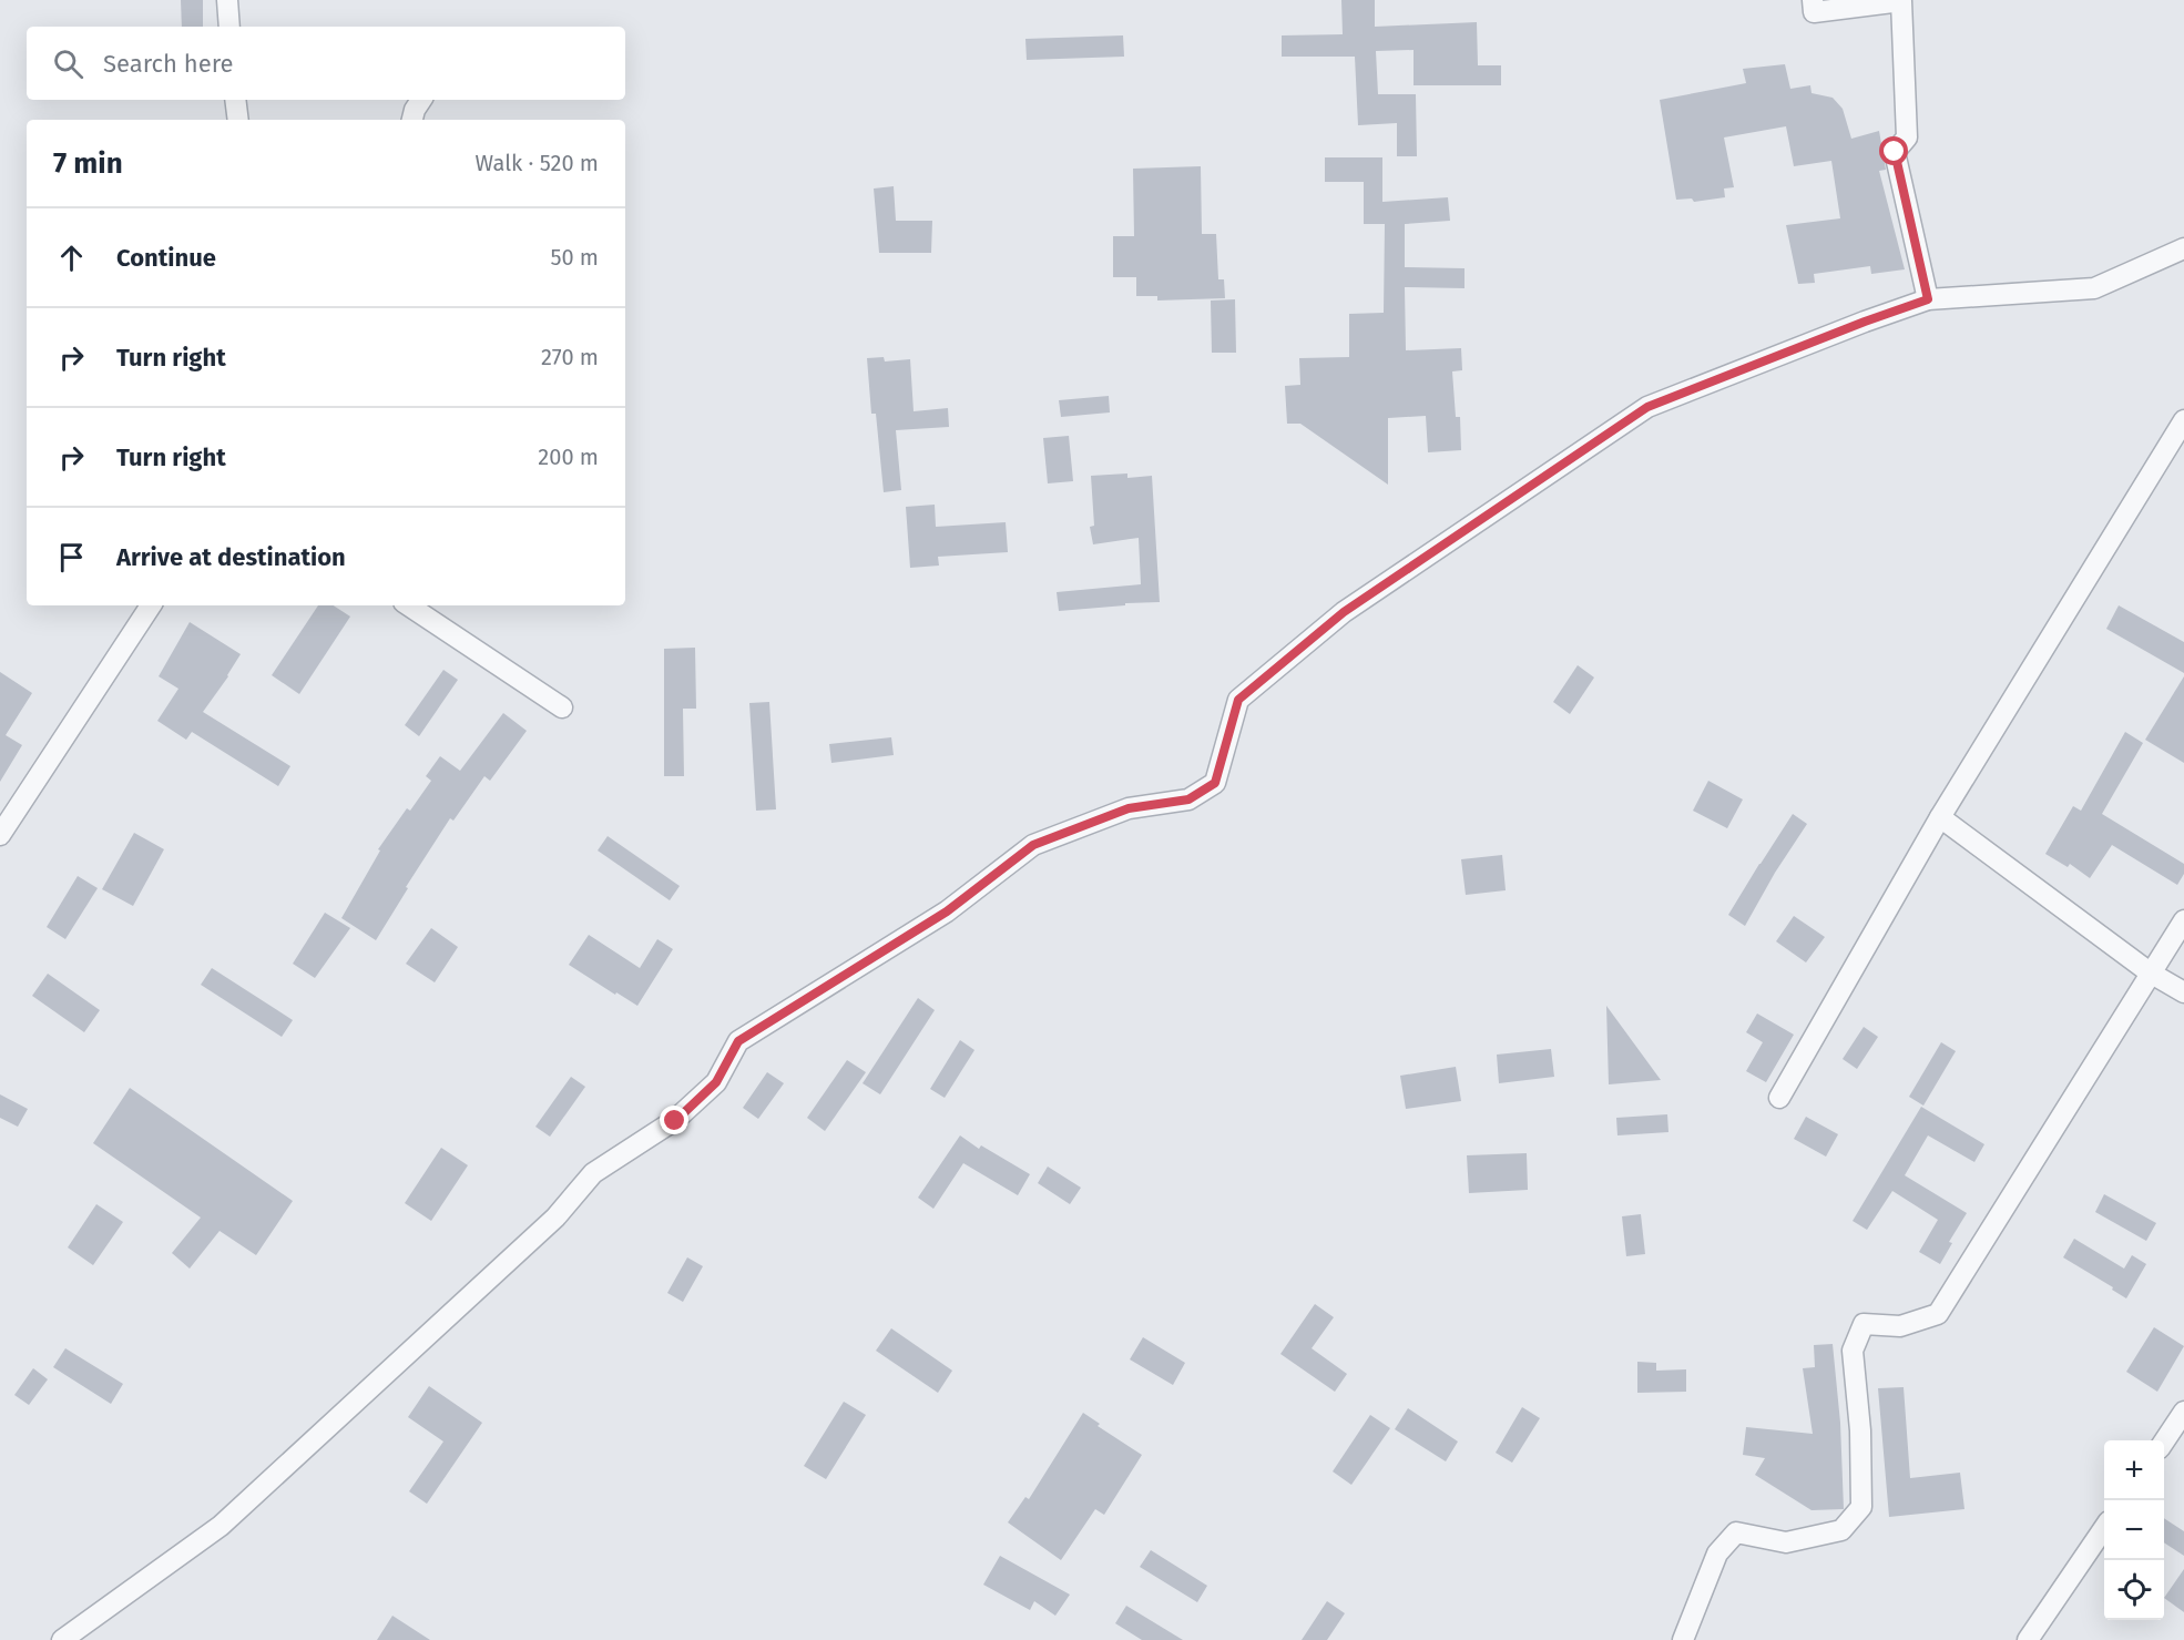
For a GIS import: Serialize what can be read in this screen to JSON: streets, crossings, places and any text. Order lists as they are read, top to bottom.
{
  "page": {
    "search": "Search here",
    "heading": ["7 min", "Walk · 520 m"],
    "list": [
      ["Continue", "50 m"],
      ["Turn right", "270 m"],
      ["Turn right", "200 m"],
      "Arrive at destination"
    ],
    "map_buttons": ["+", "−"]
  }
}
